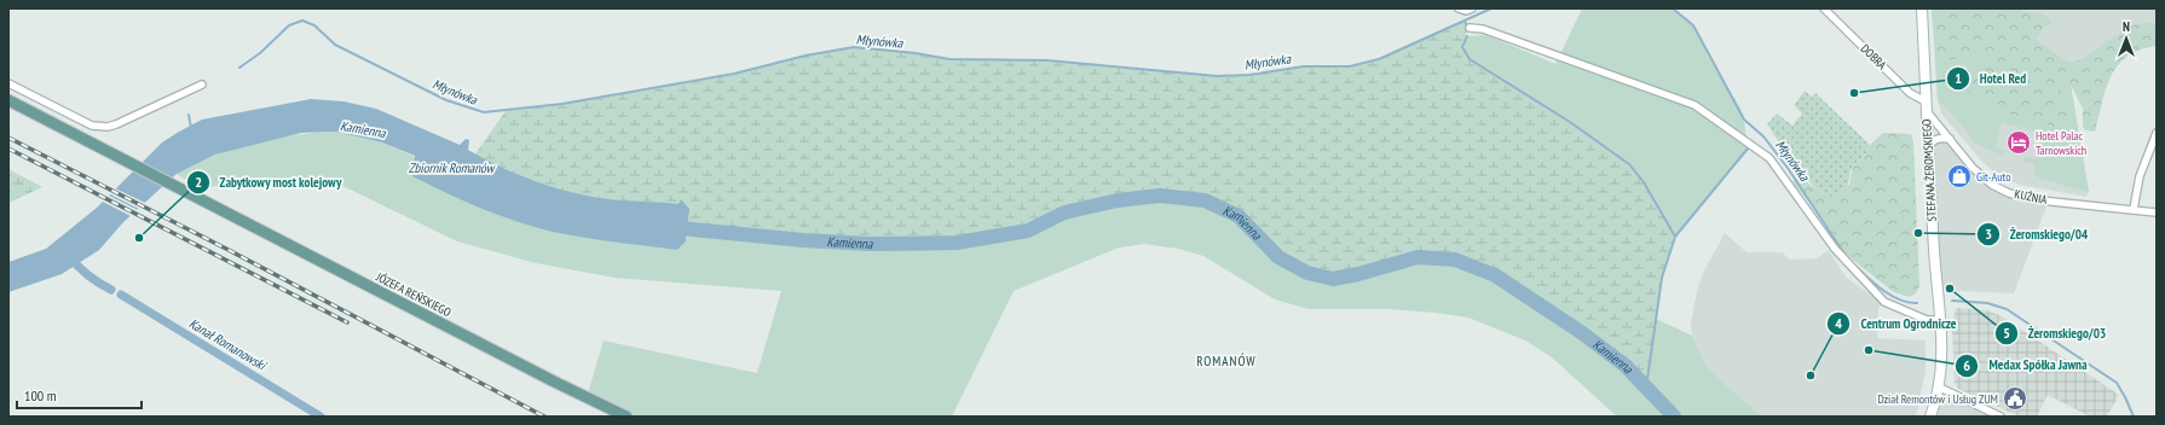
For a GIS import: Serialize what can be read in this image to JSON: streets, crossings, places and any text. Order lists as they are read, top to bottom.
{
  "streets": {
    "main road": ["JÓZEFA REŃSKIEGO"],
    "street": ["DOBRA", "STEFANA ŻEROMSKIEGO", "KUŹNIA"]
  },
  "crossings": [
    ["DOBRA", "STEFANA ŻEROMSKIEGO"],
    ["DOBRA", "KUŹNIA"],
    ["STEFANA ŻEROMSKIEGO", "KUŹNIA"]
  ],
  "districts": ["ROMANÓW"],
  "water": [
    "Młynówka",
    "Kamienna",
    "Zbiornik Romanów",
    "Kanał Romanowski"
  ],
  "places": {
    "other": [
      "Hotel Red",
      "Żeromskiego/04",
      "Zabytkowy most kolejowy",
      "Żeromskiego/03",
      "Medax Spółka Jawna",
      "Centrum Ogrodnicze"
    ],
    "hotel": ["Hotel Palac Tarnowskich"],
    "shop": ["Git-Auto"],
    "public building": ["Dział Remontów i Usług ZUM"]
  },
  "scale_bar": "100 m",
  "north": "top"
}
